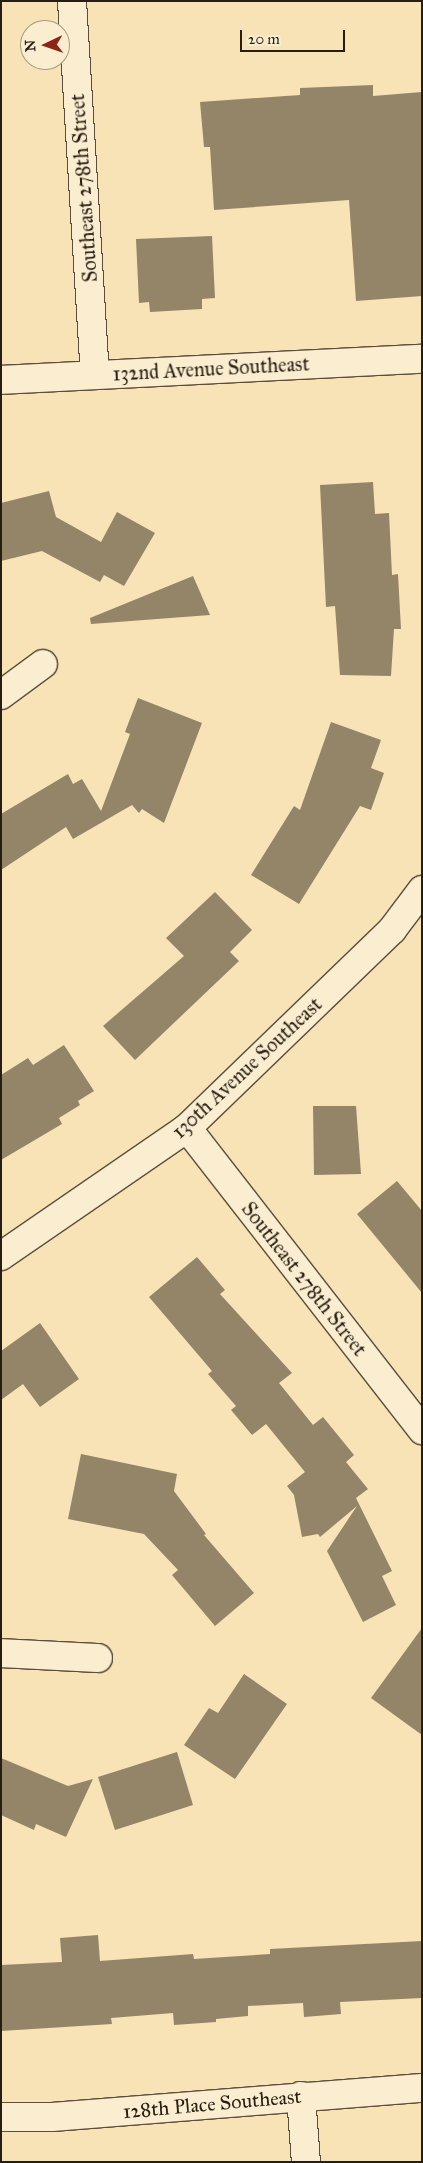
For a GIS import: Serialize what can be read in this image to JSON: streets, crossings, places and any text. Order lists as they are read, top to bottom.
{
  "streets": {
    "street": [
      "Southeast 278th Street",
      "132nd Avenue Southeast",
      "130th Avenue Southeast",
      "128th Place Southeast"
    ]
  },
  "crossings": [
    ["Southeast 278th Street", "132nd Avenue Southeast"],
    ["Southeast 278th Street", "130th Avenue Southeast"]
  ],
  "scale_bar": "20 m",
  "north": "left"
}
